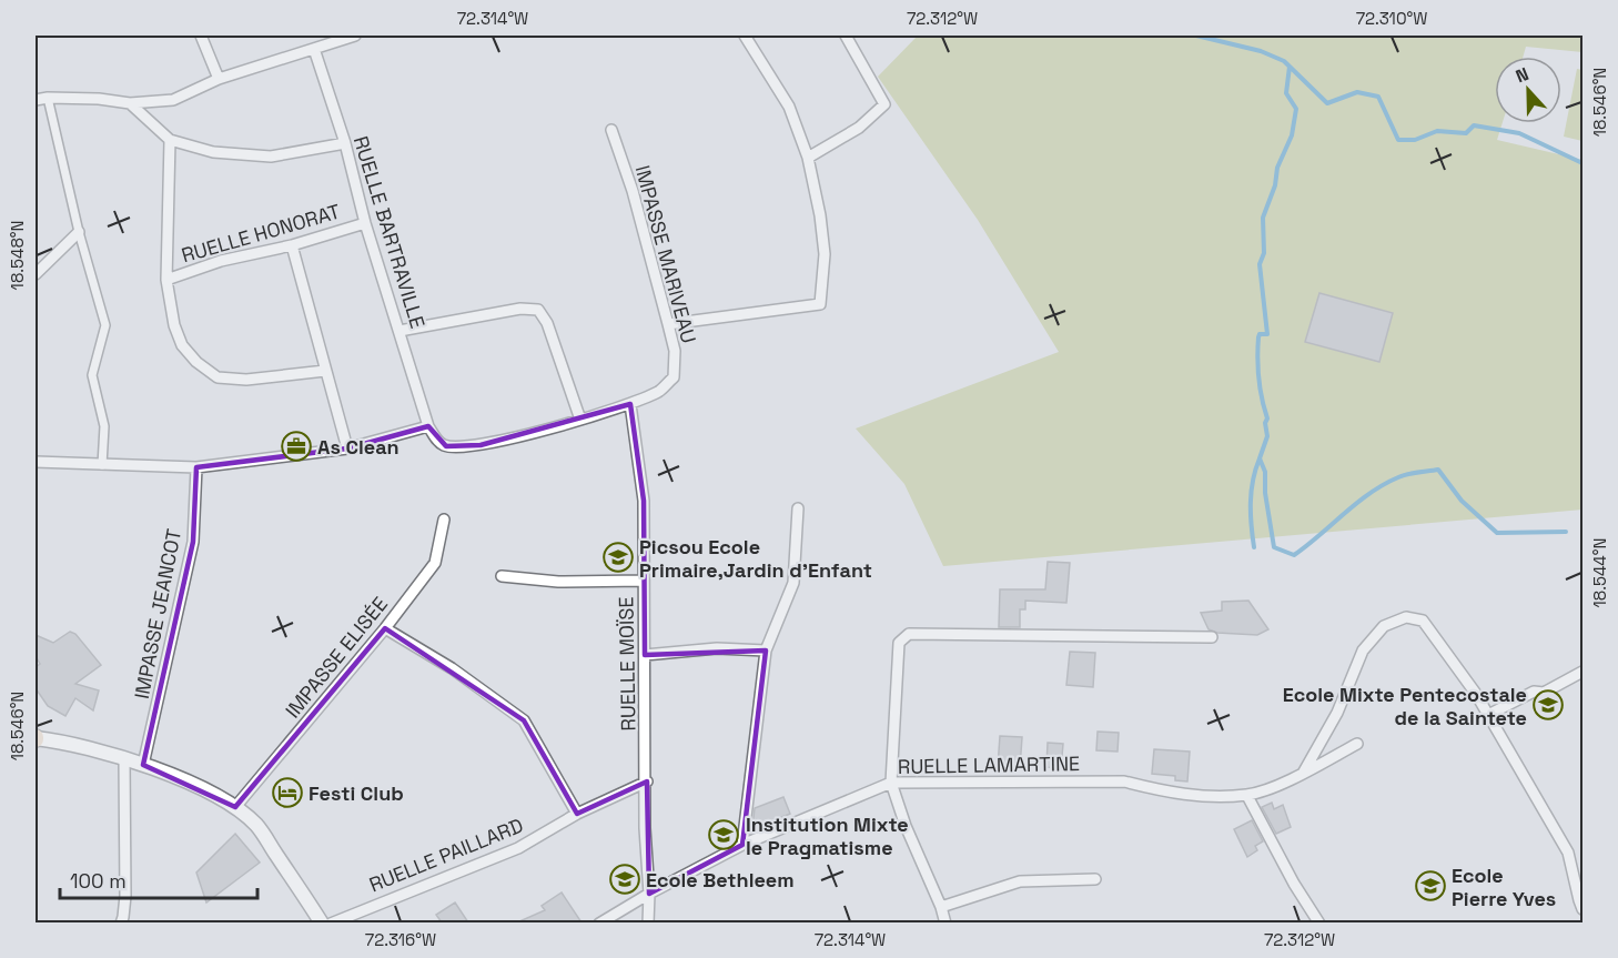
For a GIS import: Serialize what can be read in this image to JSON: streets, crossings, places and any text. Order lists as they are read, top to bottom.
{
  "streets": {
    "street": [
      "RUELLE BARTRAVILLE",
      "RUELLE HONORAT",
      "IMPASSE MARIVEAU",
      "IMPASSE JEANCOT",
      "IMPASSE ELISÉE",
      "RUELLE MOÏSE",
      "RUELLE LAMARTINE",
      "RUELLE PAILLARD"
    ]
  },
  "crossings": [
    ["RUELLE BARTRAVILLE", "RUELLE HONORAT"],
    ["IMPASSE MARIVEAU", "RUELLE MOÏSE"],
    ["RUELLE MOÏSE", "RUELLE LAMARTINE"],
    ["RUELLE MOÏSE", "RUELLE PAILLARD"]
  ],
  "places": {
    "office": ["As Clean"],
    "school or university": [
      "Picsou Ecole Primaire,Jardin d'Enfant",
      "Ecole Mixte Pentecostale de la Saintete",
      "Institution Mixte le Pragmatisme",
      "Ecole Bethleem",
      "Ecole Pierre Yves"
    ],
    "hotel": ["Festi Club"]
  },
  "scale_bar": "100 m",
  "north": "top",
  "coordinates": [
    "72.314°W",
    "72.312°W",
    "72.310°W",
    "18.546°N",
    "18.548°N",
    "18.544°N",
    "72.316°W"
  ]
}
